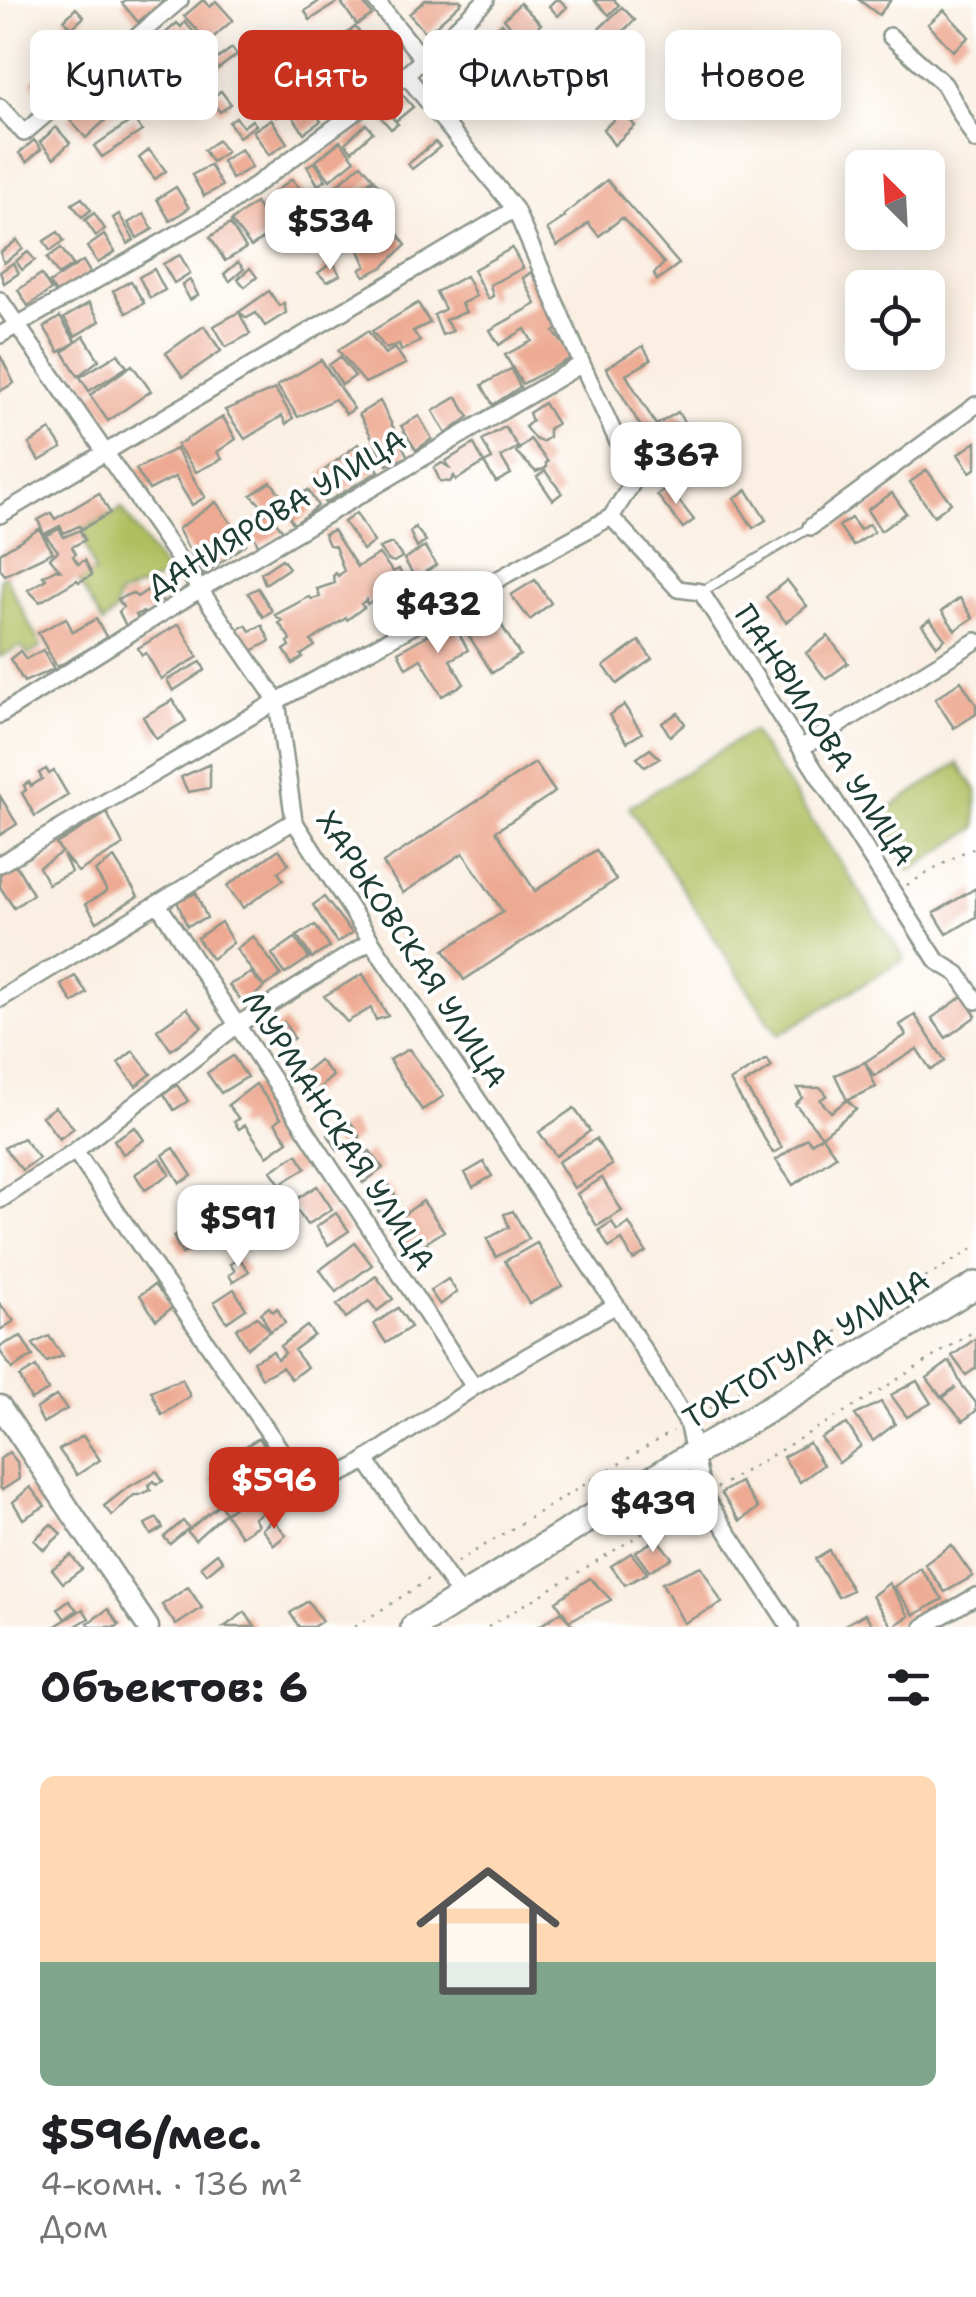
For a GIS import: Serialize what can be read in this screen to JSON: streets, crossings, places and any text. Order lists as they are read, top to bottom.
{
  "streets": {
    "highway": ["ТОКТОГУЛА УЛИЦА"],
    "street": [
      "ДАНИЯРОВА УЛИЦА",
      "ПАНФИЛОВА УЛИЦА",
      "ХАРЬКОВСКАЯ УЛИЦА",
      "МУРМАНСКАЯ УЛИЦА"
    ]
  },
  "crossings": [
    ["ДАНИЯРОВА УЛИЦА", "ХАРЬКОВСКАЯ УЛИЦА"],
    ["ХАРЬКОВСКАЯ УЛИЦА", "ТОКТОГУЛА УЛИЦА"]
  ],
  "north": "top left",
  "page": {
    "chip": [
      "Купить",
      "Снять",
      "Фильтры",
      "Новое"
    ],
    "price": [
      "$534",
      "$367",
      "$432",
      "$591",
      "$596",
      "$439"
    ],
    "heading": "Объектов: 6",
    "list": [
      {
        "name": "$596/мес.",
        "note": "4-комн. · 136 m² · Дом"
      }
    ]
  }
}
